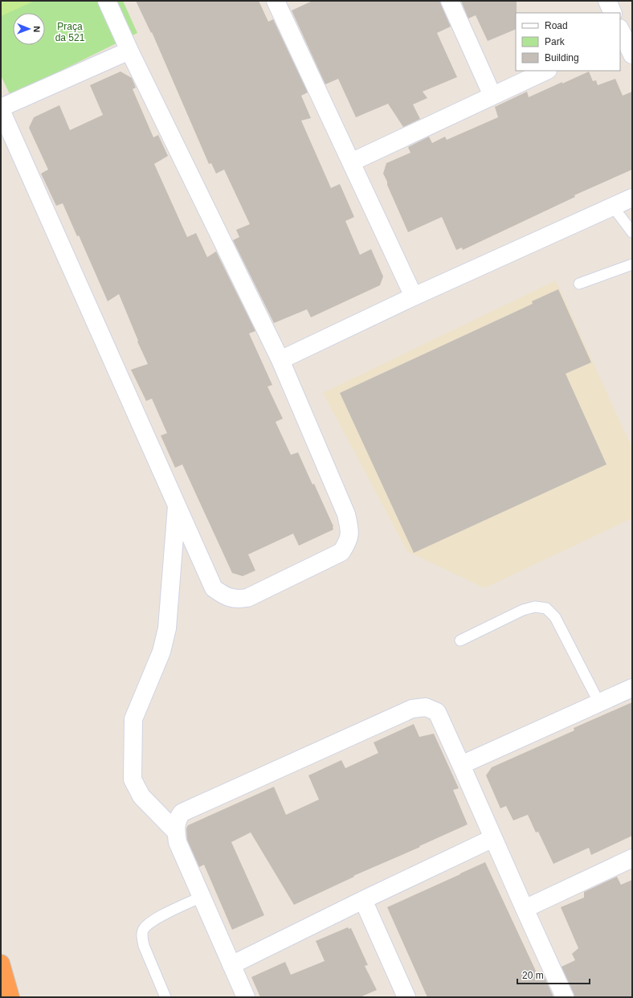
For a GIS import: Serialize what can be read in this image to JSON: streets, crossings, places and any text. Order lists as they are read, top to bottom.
{
  "parks": ["Praça da 521"],
  "legend": ["Road", "Park", "Building"],
  "scale_bar": "20 m",
  "north": "right"
}
